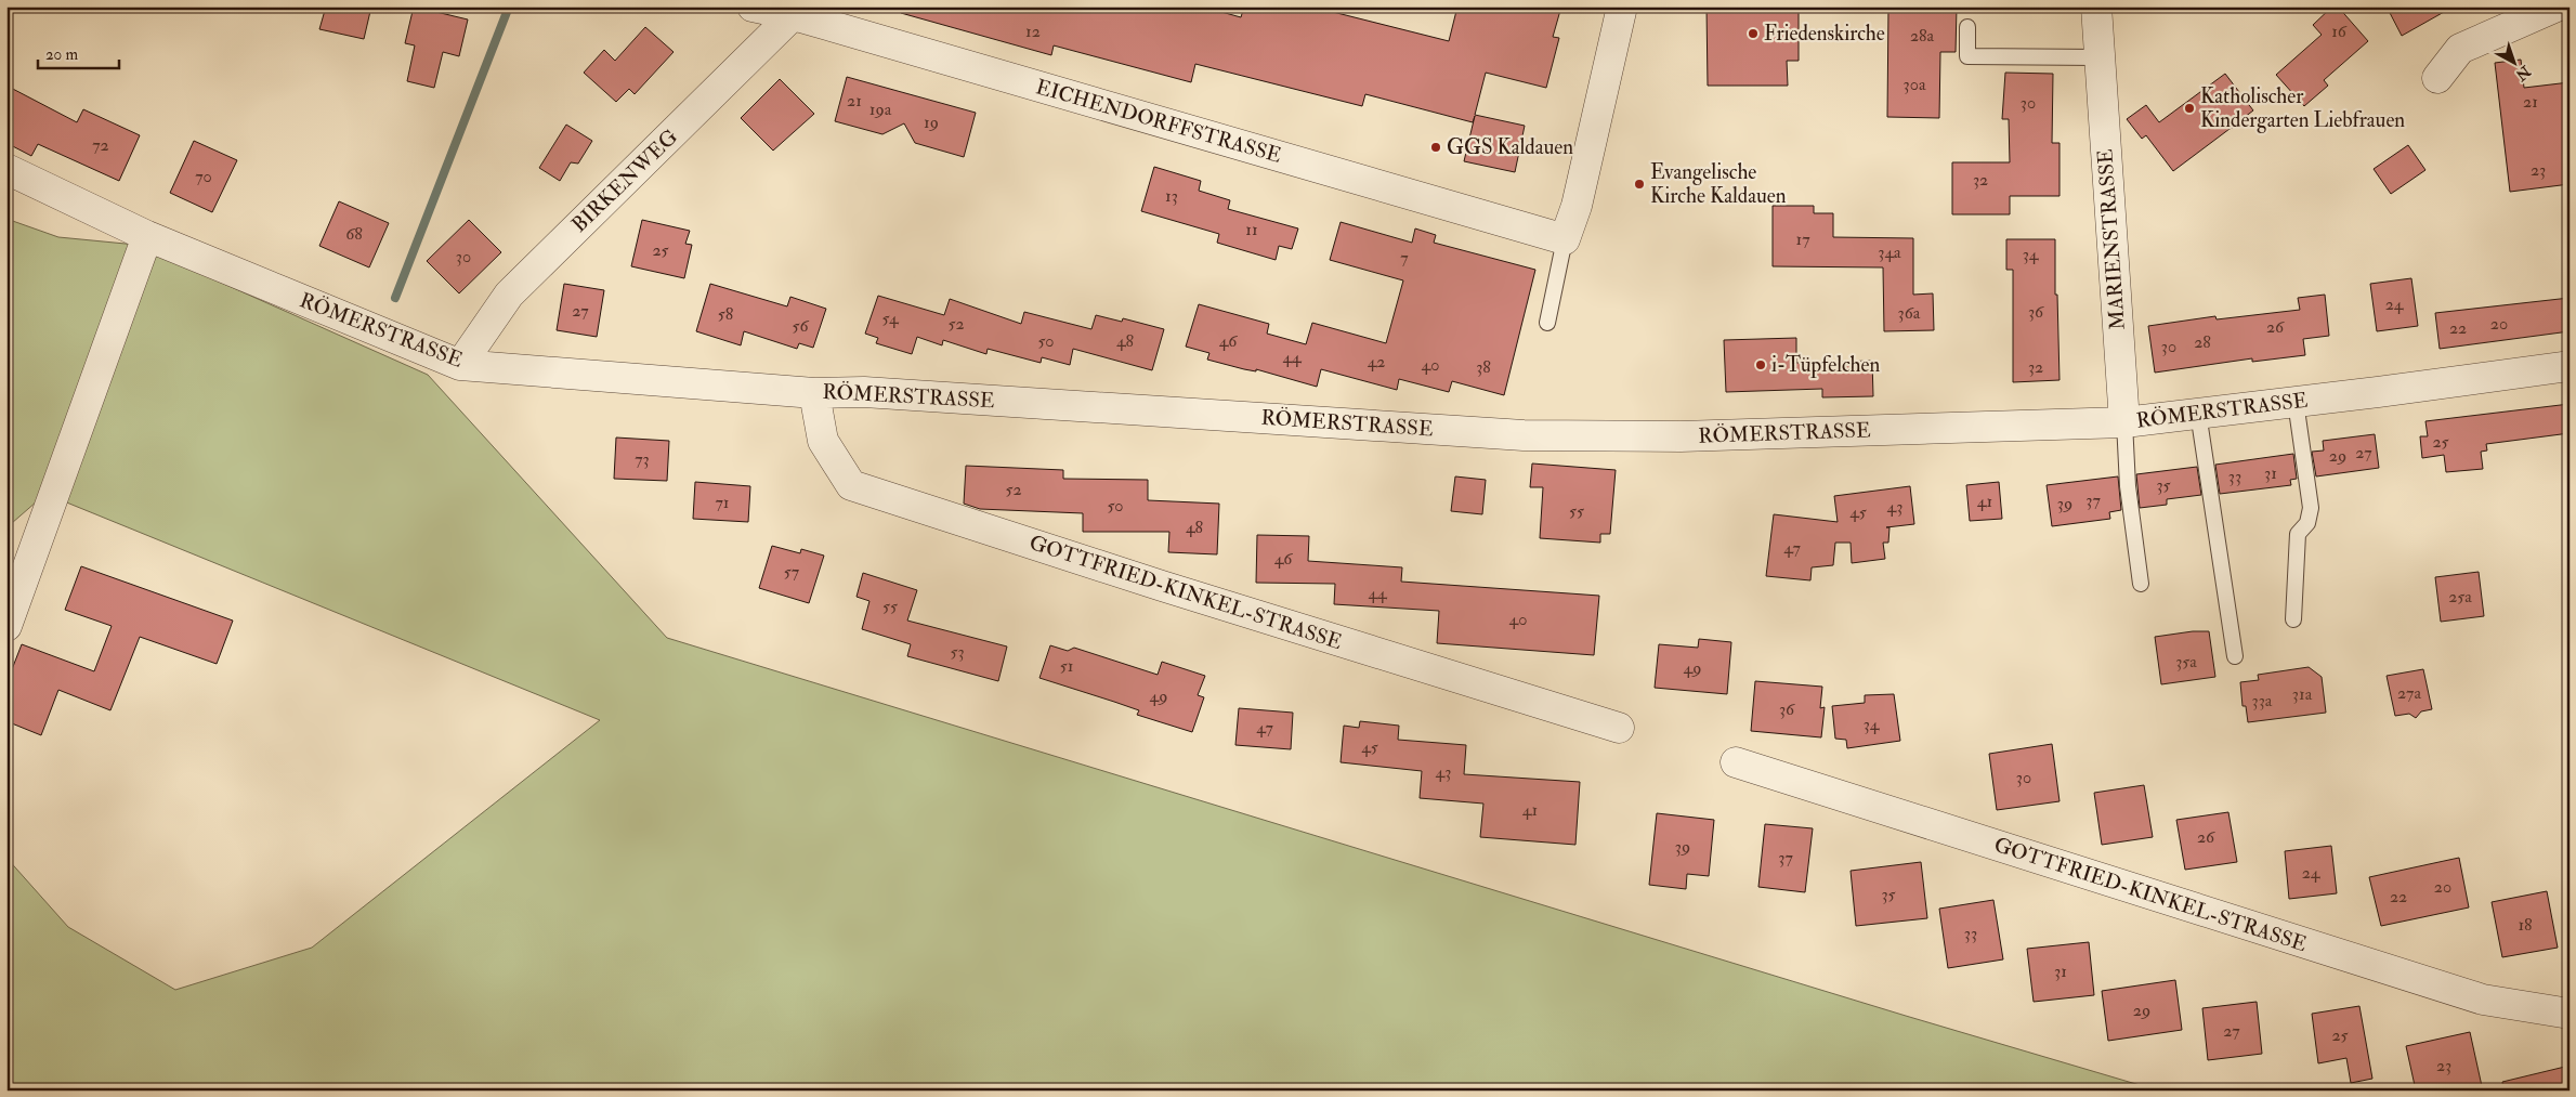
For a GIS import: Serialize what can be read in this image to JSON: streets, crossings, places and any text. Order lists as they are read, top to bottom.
{
  "streets": {
    "street": [
      "EICHENDORFFSTRASSE",
      "BIRKENWEG",
      "MARIENSTRASSE",
      "RÖMERSTRASSE",
      "GOTTFRIED-KINKEL-STRASSE"
    ]
  },
  "crossings": [
    ["EICHENDORFFSTRASSE", "BIRKENWEG"],
    ["BIRKENWEG", "RÖMERSTRASSE"],
    ["MARIENSTRASSE", "RÖMERSTRASSE"],
    ["RÖMERSTRASSE", "GOTTFRIED-KINKEL-STRASSE"]
  ],
  "places": [
    "Friedenskirche",
    "Katholischer Kindergarten Liebfrauen",
    "GGS Kaldauen",
    "Evangelische Kirche Kaldauen",
    "i-Tüpfelchen"
  ],
  "house_numbers": [
    "12",
    "16",
    "28a",
    "30a",
    "21",
    "21",
    "30",
    "19a",
    "19",
    "72",
    "23",
    "70",
    "32",
    "13",
    "11",
    "68",
    "17",
    "25",
    "34a",
    "34",
    "30",
    "7",
    "24",
    "27",
    "36",
    "36a",
    "58",
    "54",
    "52",
    "20",
    "56",
    "26",
    "22",
    "50",
    "48",
    "46",
    "28",
    "30",
    "44",
    "42",
    "40",
    "38",
    "32",
    "25",
    "27",
    "29",
    "73",
    "31",
    "33",
    "35",
    "52",
    "37",
    "41",
    "71",
    "39",
    "50",
    "43",
    "55",
    "45",
    "48",
    "47",
    "46",
    "57",
    "44",
    "25a",
    "55",
    "40",
    "53",
    "35a",
    "51",
    "49",
    "27a",
    "31a",
    "49",
    "33a",
    "36",
    "34",
    "47",
    "45",
    "43",
    "30",
    "41",
    "26",
    "39",
    "37",
    "24",
    "20",
    "35",
    "22",
    "18",
    "33",
    "31",
    "29",
    "27",
    "25",
    "23"
  ],
  "scale_bar": "20 m",
  "north": "bottom right"
}
